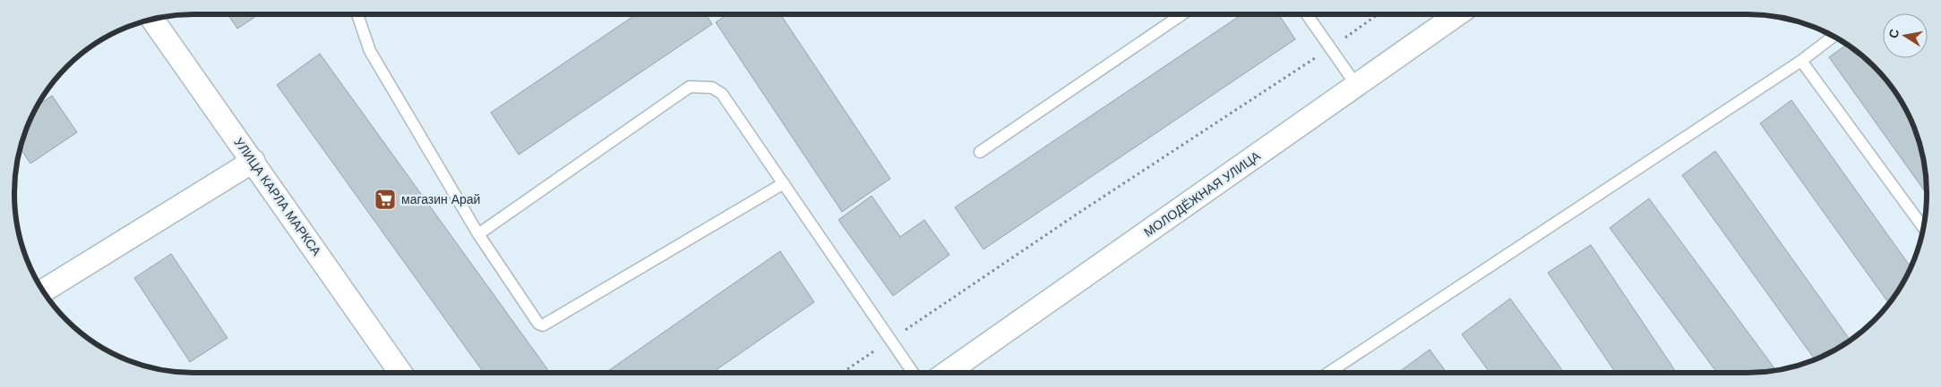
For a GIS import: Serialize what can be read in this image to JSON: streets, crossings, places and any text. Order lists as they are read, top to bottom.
{
  "streets": {
    "street": ["МОЛОДЁЖНАЯ УЛИЦА", "УЛИЦА КАРЛА МАРКСА"]
  },
  "places": {
    "supermarket": ["магазин Арай"]
  },
  "north": "left"
}
